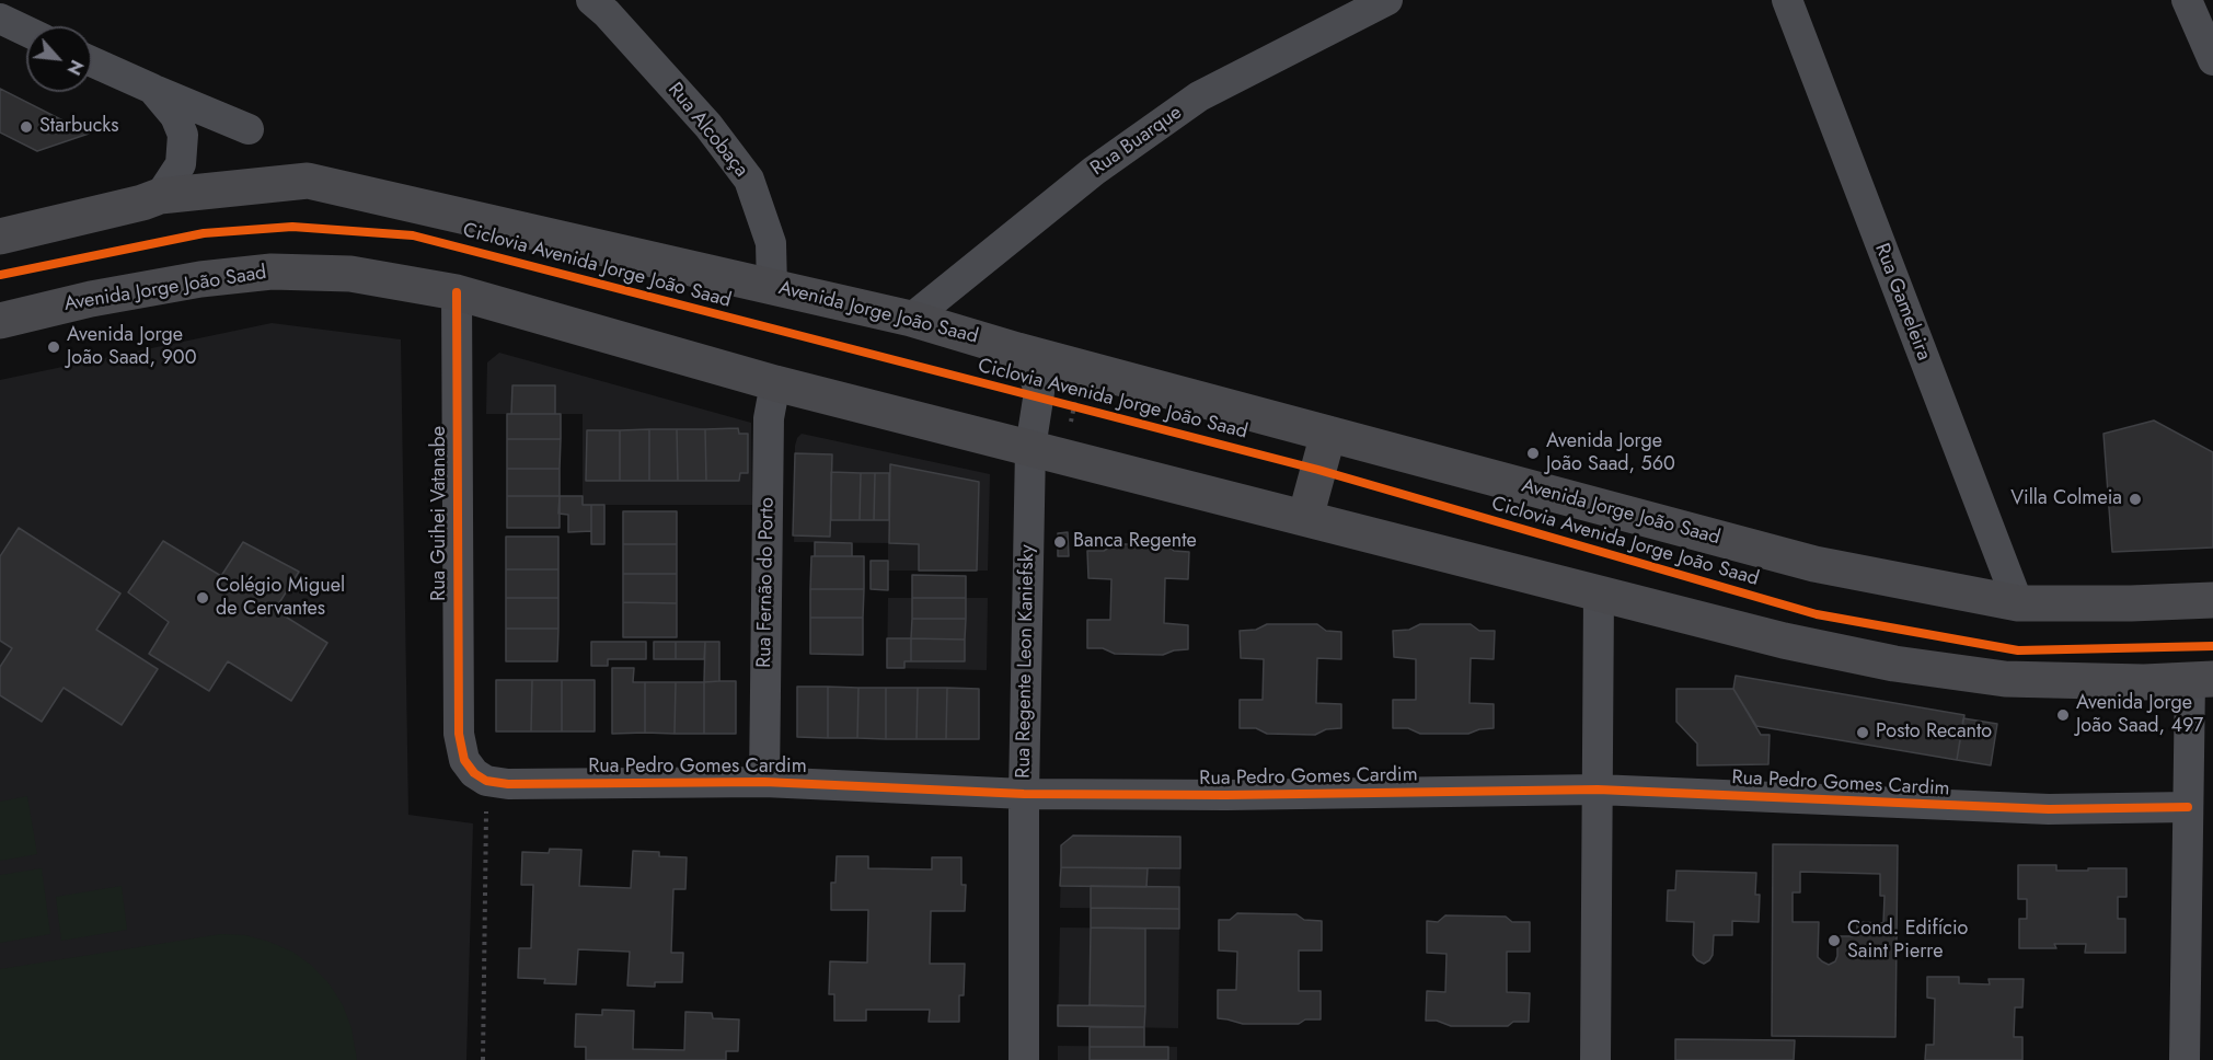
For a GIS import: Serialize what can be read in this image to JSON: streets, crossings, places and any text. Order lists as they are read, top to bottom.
{
  "streets": {
    "main road": ["Avenida Jorge João Saad"],
    "street": [
      "Rua Alcobaça",
      "Rua Buarque",
      "Rua Gameleira",
      "Rua Guihei Vatanabe",
      "Rua Fernão do Porto",
      "Rua Regente Leon Kaniefsky",
      "Rua Pedro Gomes Cardim"
    ],
    "cycle path": ["Ciclovia Avenida Jorge João Saad"]
  },
  "crossings": [
    ["Rua Alcobaça", "Avenida Jorge João Saad"],
    ["Rua Buarque", "Avenida Jorge João Saad"],
    ["Ciclovia Avenida Jorge João Saad", "Rua Regente Leon Kaniefsky"],
    ["Avenida Jorge João Saad", "Rua Gameleira"],
    ["Avenida Jorge João Saad", "Rua Guihei Vatanabe"],
    ["Avenida Jorge João Saad", "Rua Fernão do Porto"],
    ["Avenida Jorge João Saad", "Rua Regente Leon Kaniefsky"],
    ["Rua Guihei Vatanabe", "Rua Pedro Gomes Cardim"],
    ["Rua Fernão do Porto", "Rua Pedro Gomes Cardim"],
    ["Rua Regente Leon Kaniefsky", "Rua Pedro Gomes Cardim"]
  ],
  "places": [
    "Starbucks",
    "Avenida Jorge João Saad, 900",
    "Avenida Jorge João Saad, 560",
    "Villa Colmeia",
    "Banca Regente",
    "Colégio Miguel de Cervantes",
    "Avenida Jorge João Saad, 497",
    "Posto Recanto",
    "Cond. Edifício Saint Pierre"
  ],
  "north": "bottom right"
}
